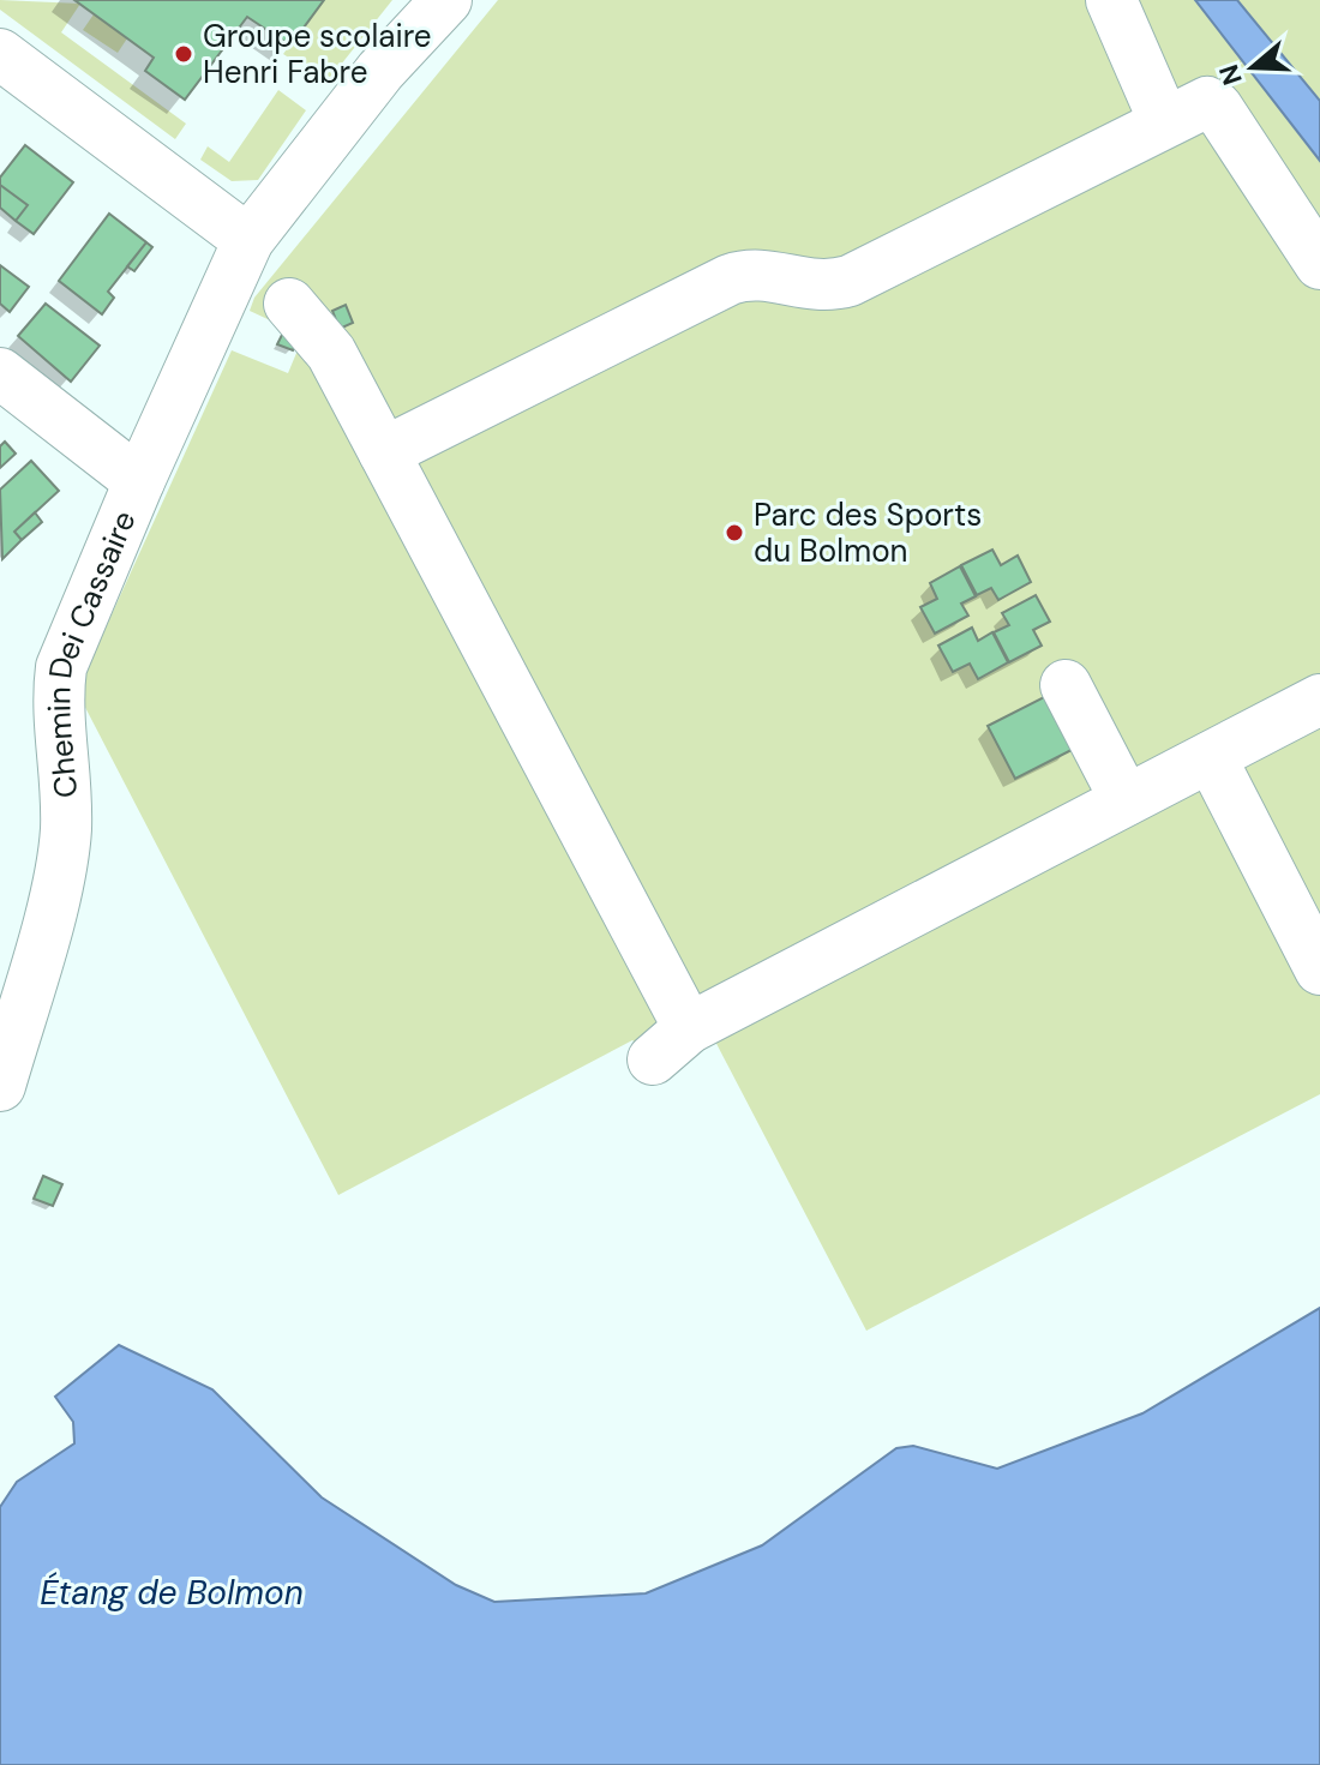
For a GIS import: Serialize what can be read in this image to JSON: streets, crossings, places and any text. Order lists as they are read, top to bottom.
{
  "streets": {
    "street": ["Chemin Dei Cassaire"]
  },
  "water": ["Étang de Bolmon"],
  "places": ["Groupe scolaire Henri Fabre", "Parc des Sports du Bolmon"],
  "north": "left"
}
